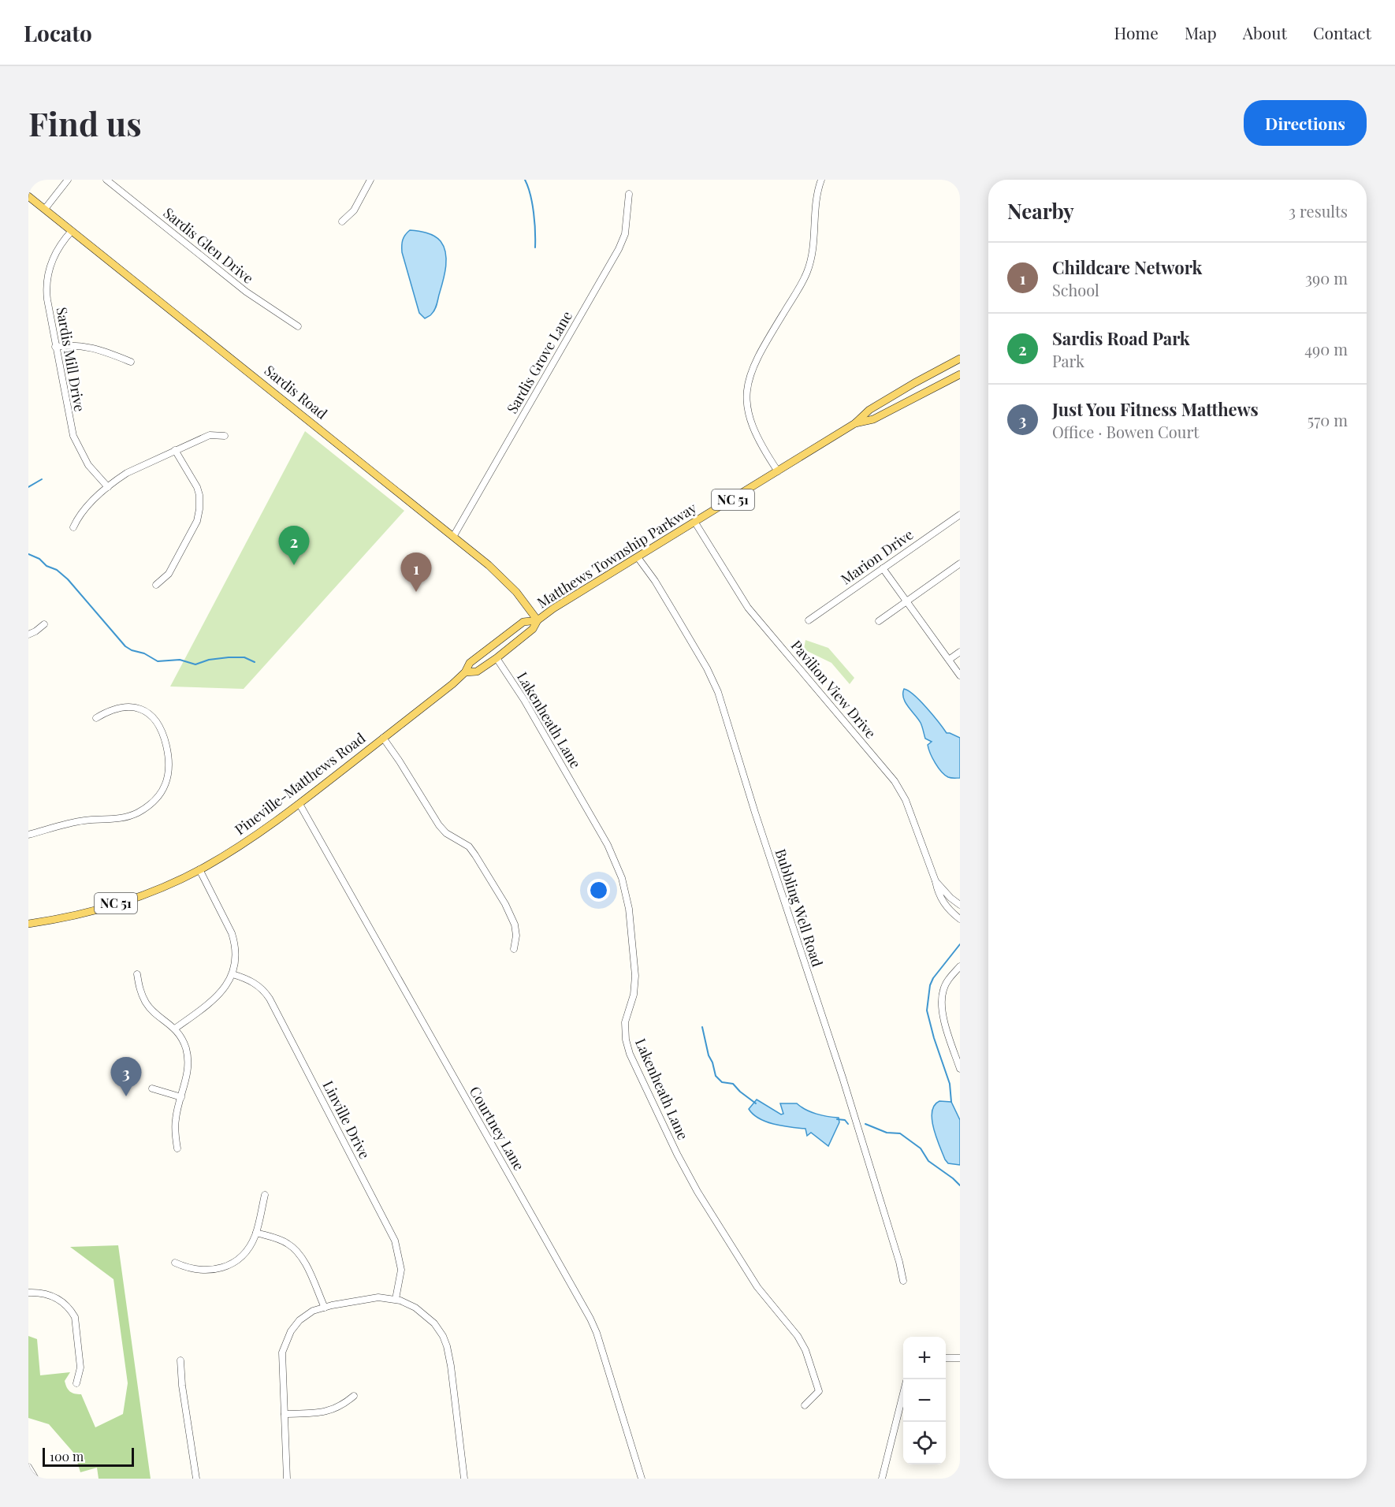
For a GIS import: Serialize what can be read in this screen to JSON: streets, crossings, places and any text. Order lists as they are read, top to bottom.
{
  "streets": {
    "main road": [
      "Sardis Road",
      "NC 51",
      "Matthews Township Parkway",
      "Pineville-Matthews Road"
    ],
    "street": [
      "Sardis Glen Drive",
      "Sardis Mill Drive",
      "Sardis Grove Lane",
      "Marion Drive",
      "Pavilion View Drive",
      "Lakenheath Lane",
      "Bubbling Well Road",
      "Linville Drive",
      "Courtney Lane"
    ]
  },
  "crossings": [
    ["Sardis Mill Drive", "Sardis Road"],
    ["Sardis Grove Lane", "Sardis Road"],
    ["Sardis Road", "Matthews Township Parkway"],
    ["Sardis Road", "Pineville-Matthews Road"],
    ["Matthews Township Parkway", "Pavilion View Drive"],
    ["Matthews Township Parkway", "Pineville-Matthews Road"],
    ["Matthews Township Parkway", "Bubbling Well Road"],
    ["Lakenheath Lane", "Pineville-Matthews Road"],
    ["Pineville-Matthews Road", "Courtney Lane"]
  ],
  "scale_bar": "100 m",
  "page": {
    "header": "Locato",
    "nav": [
      "Home",
      "Map",
      "About",
      "Contact"
    ],
    "buttons": "Directions",
    "title": "Find us",
    "heading": ["Nearby", "3 results"],
    "list": [
      {
        "mark": "1",
        "name": "Childcare Network",
        "note": "School",
        "value": "390 m"
      },
      {
        "mark": "2",
        "name": "Sardis Road Park",
        "note": "Park",
        "value": "490 m"
      },
      {
        "mark": "3",
        "name": "Just You Fitness Matthews",
        "note": "Office · Bowen Court",
        "value": "570 m"
      }
    ],
    "pins": ["2", "1", "3"],
    "map_buttons": ["+", "−"],
    "scale": "100 m"
  }
}
